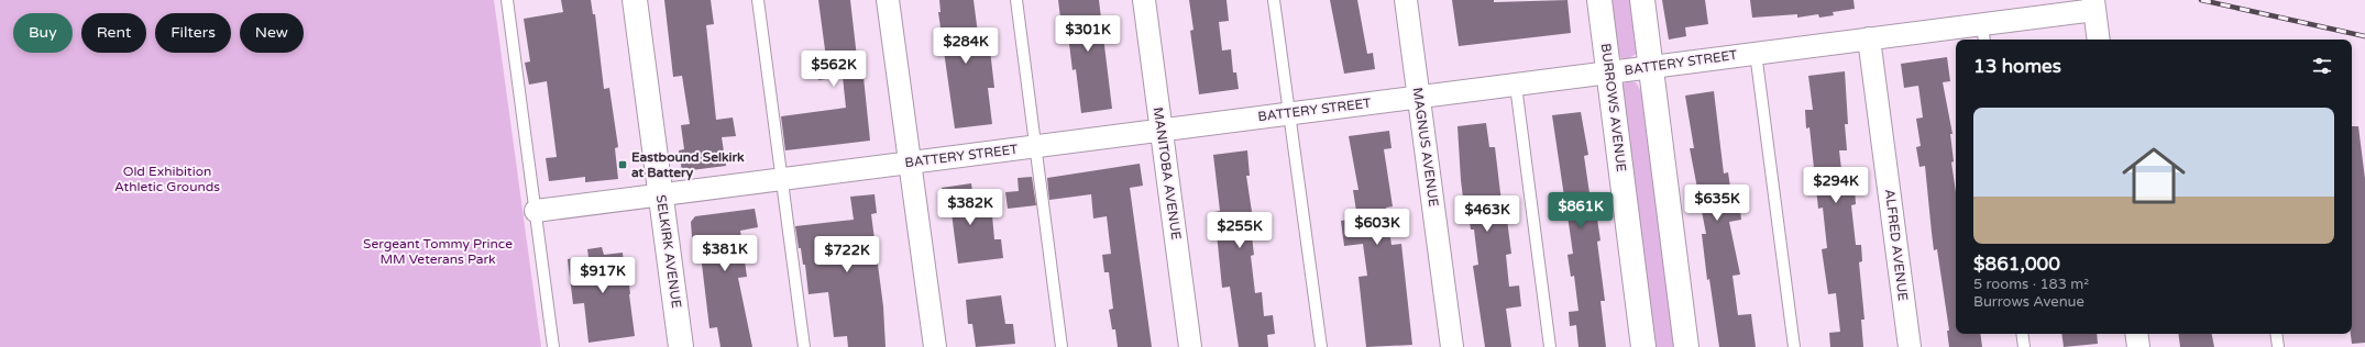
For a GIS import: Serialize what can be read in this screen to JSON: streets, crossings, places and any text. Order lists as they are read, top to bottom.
{
  "streets": {
    "street": [
      "BATTERY STREET",
      "BURROWS AVENUE",
      "MAGNUS AVENUE",
      "MANITOBA AVENUE",
      "ALFRED AVENUE",
      "SELKIRK AVENUE"
    ]
  },
  "crossings": [
    ["BATTERY STREET", "BURROWS AVENUE"],
    ["BATTERY STREET", "MAGNUS AVENUE"],
    ["BATTERY STREET", "MANITOBA AVENUE"],
    ["BATTERY STREET", "ALFRED AVENUE"],
    ["BATTERY STREET", "SELKIRK AVENUE"]
  ],
  "parks": ["Old Exhibition Athletic Grounds", "Sergeant Tommy Prince MM Veterans Park"],
  "places": {
    "transit": ["Eastbound Selkirk at Battery"]
  },
  "page": {
    "chip": [
      "Buy",
      "Rent",
      "Filters",
      "New"
    ],
    "price": [
      "$301K",
      "$284K",
      "$562K",
      "$294K",
      "$635K",
      "$382K",
      "$861K",
      "$463K",
      "$603K",
      "$255K",
      "$381K",
      "$722K",
      "$917K"
    ],
    "heading": "13 homes",
    "list": [
      {
        "name": "$861,000",
        "note": "5 rooms · 183 m² · Burrows Avenue"
      }
    ]
  }
}
